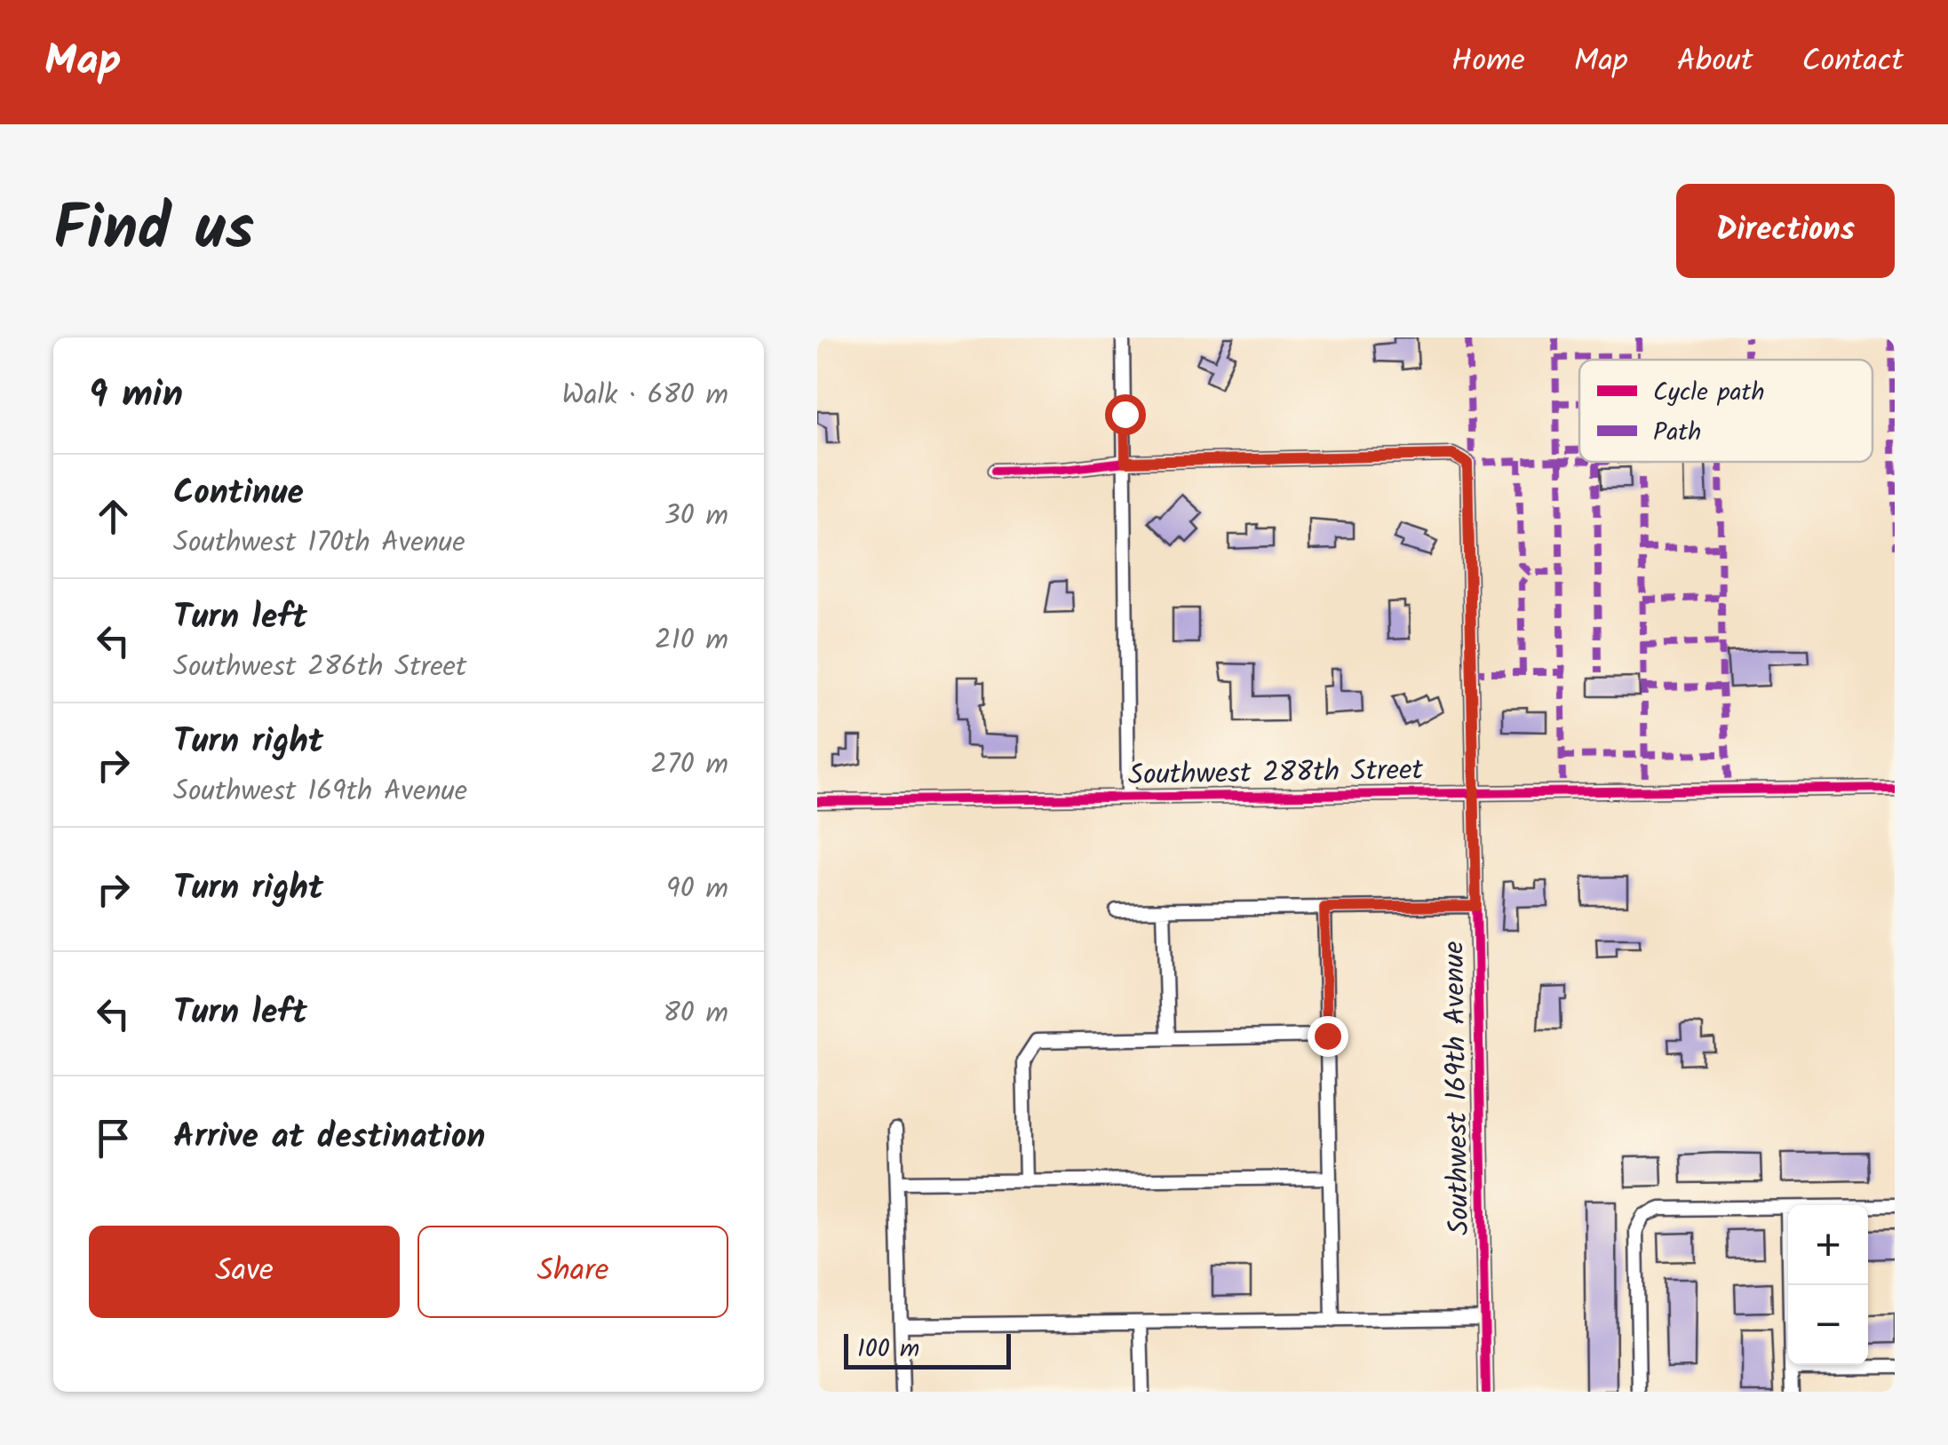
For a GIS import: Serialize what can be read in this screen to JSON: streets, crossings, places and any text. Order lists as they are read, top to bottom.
{
  "streets": {
    "street": ["Southwest 288th Street", "Southwest 169th Avenue"]
  },
  "crossings": [
    ["Southwest 288th Street", "Southwest 169th Avenue"]
  ],
  "legend": ["Cycle path", "Path"],
  "scale_bar": "100 m",
  "page": {
    "header": "Map",
    "nav": [
      "Home",
      "Map",
      "About",
      "Contact"
    ],
    "title": "Find us",
    "buttons": [
      "Directions",
      ["Save", "Share"]
    ],
    "heading": ["9 min", "Walk · 680 m"],
    "list": [
      ["Continue", "Southwest 170th Avenue", "30 m"],
      ["Turn left", "Southwest 286th Street", "210 m"],
      ["Turn right", "Southwest 169th Avenue", "270 m"],
      ["Turn right", "90 m"],
      ["Turn left", "80 m"],
      "Arrive at destination"
    ],
    "map_buttons": ["+", "−"],
    "scale": "100 m"
  }
}
